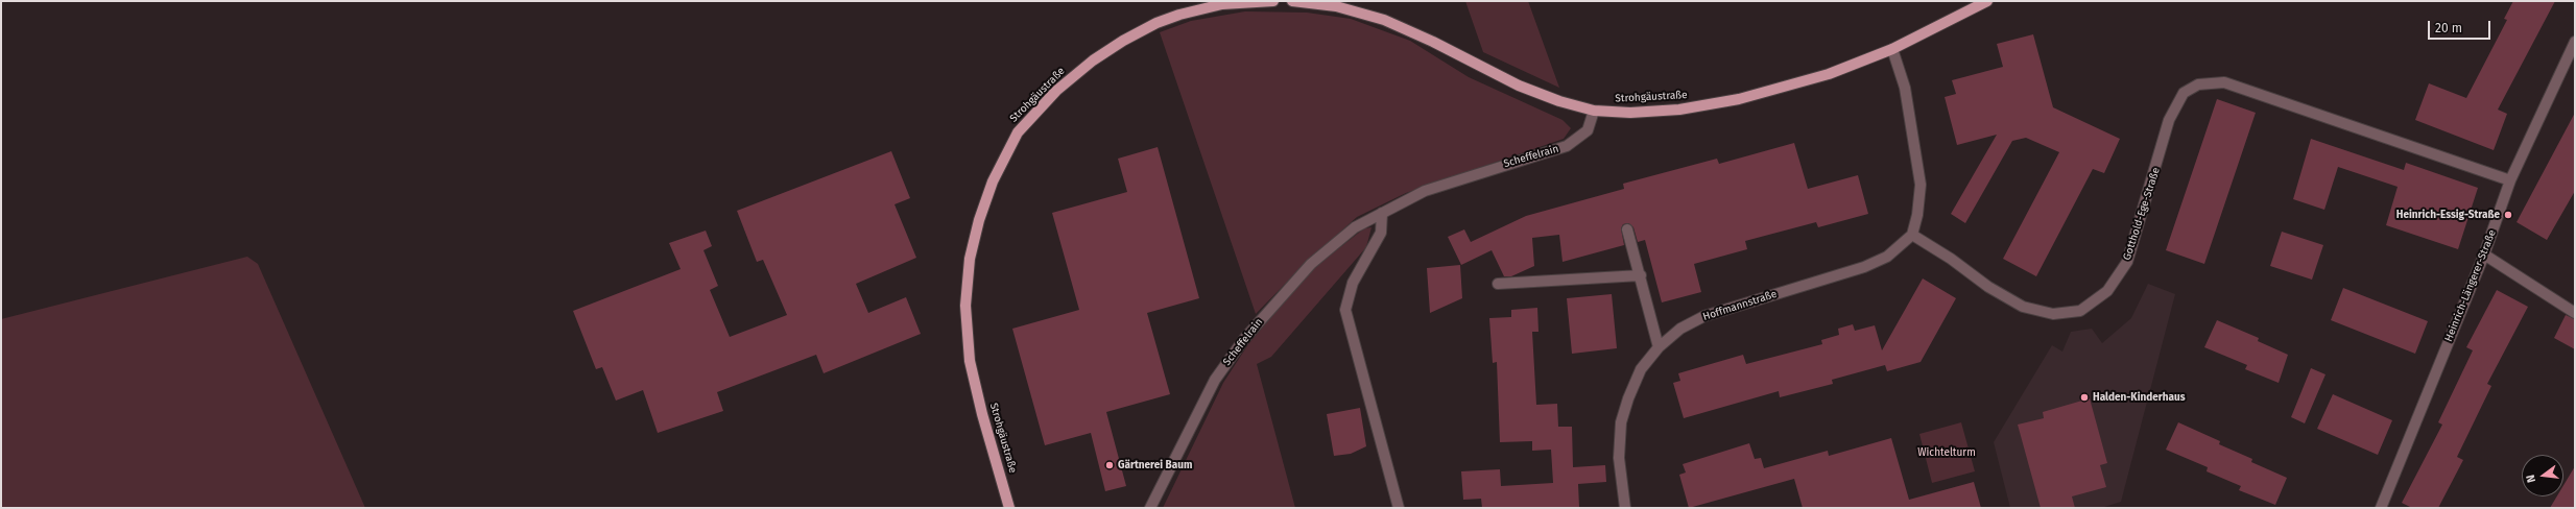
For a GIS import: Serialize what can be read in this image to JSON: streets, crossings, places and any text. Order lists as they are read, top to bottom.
{
  "streets": {
    "main road": ["Strohgäustraße"],
    "street": [
      "Scheffelrain",
      "Gotthold-Ege-Straße",
      "Heinrich-Längerer-Straße",
      "Hoffmannstraße"
    ]
  },
  "crossings": [
    ["Strohgäustraße", "Scheffelrain"],
    ["Gotthold-Ege-Straße", "Heinrich-Längerer-Straße"],
    ["Gotthold-Ege-Straße", "Hoffmannstraße"]
  ],
  "parks": ["Wichtelturm"],
  "places": ["Heinrich-Essig-Straße", "Halden-Kinderhaus", "Gärtnerei Baum"],
  "scale_bar": "20 m",
  "north": "left"
}
